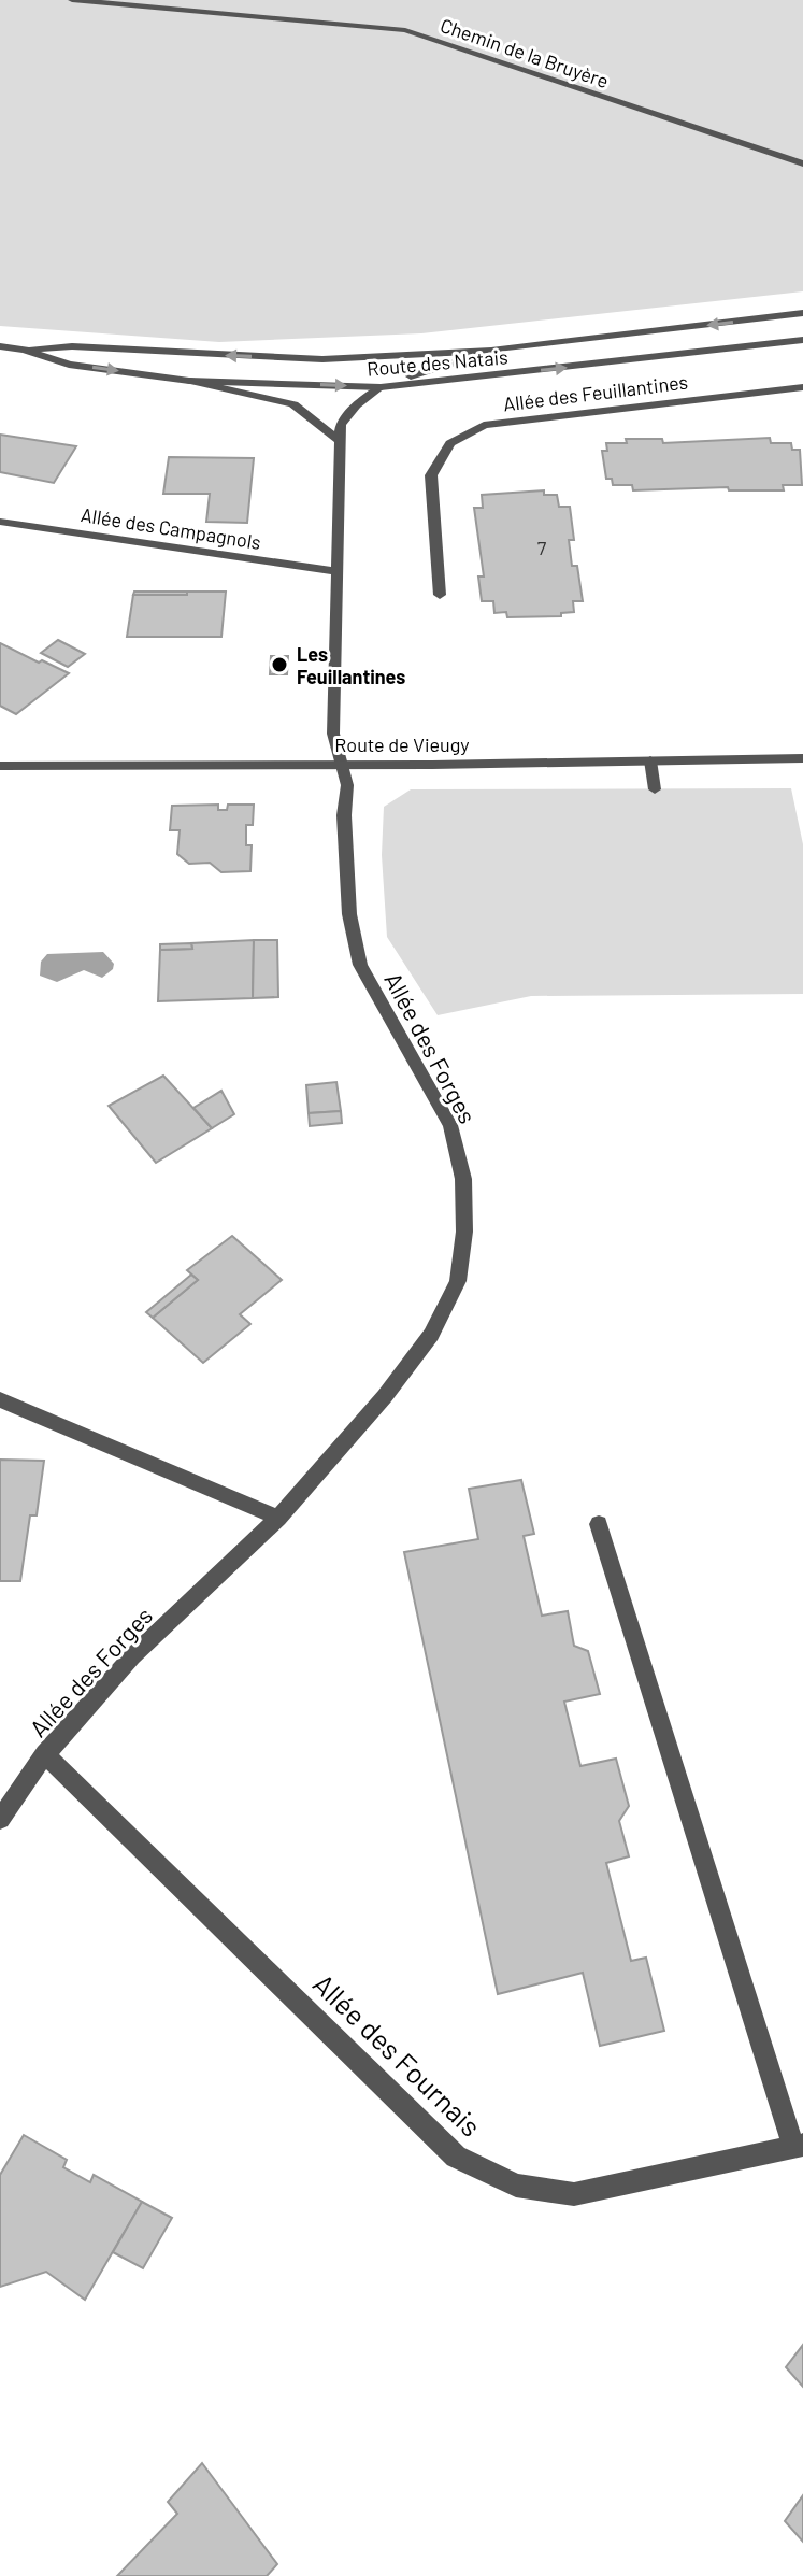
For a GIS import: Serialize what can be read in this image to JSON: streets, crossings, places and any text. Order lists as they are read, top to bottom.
{
  "streets": {
    "street": [
      "Chemin de la Bruyère",
      "Route des Natais",
      "Allée des Feuillantines",
      "Allée des Campagnols",
      "Route de Vieugy",
      "Allée des Forges",
      "Allée des Fournais"
    ]
  },
  "crossings": [
    ["Route des Natais", "Allée des Forges"],
    ["Allée des Campagnols", "Allée des Forges"],
    ["Route de Vieugy", "Allée des Forges"],
    ["Allée des Forges", "Allée des Fournais"]
  ],
  "places": ["Les Feuillantines"],
  "house_numbers": ["7"]
}
